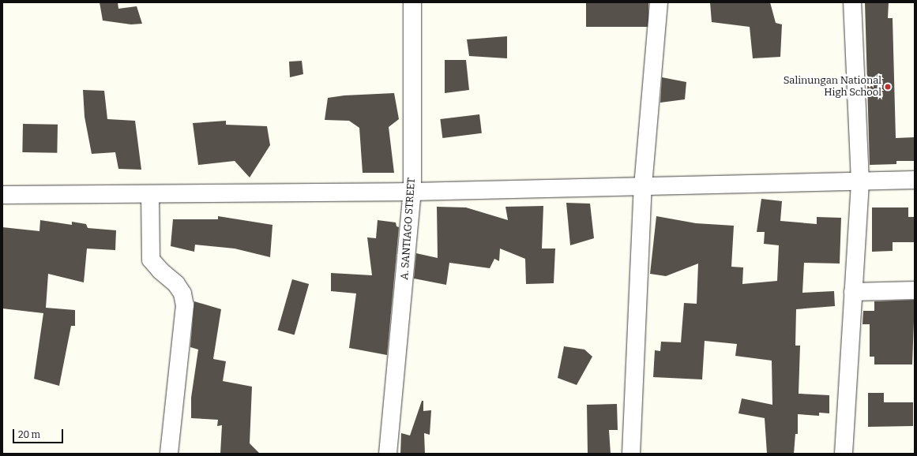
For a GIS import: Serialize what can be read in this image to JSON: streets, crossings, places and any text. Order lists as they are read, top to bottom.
{
  "streets": {
    "street": ["A. SANTIAGO STREET"]
  },
  "places": ["Salinungan National High School"],
  "scale_bar": "20 m"
}
